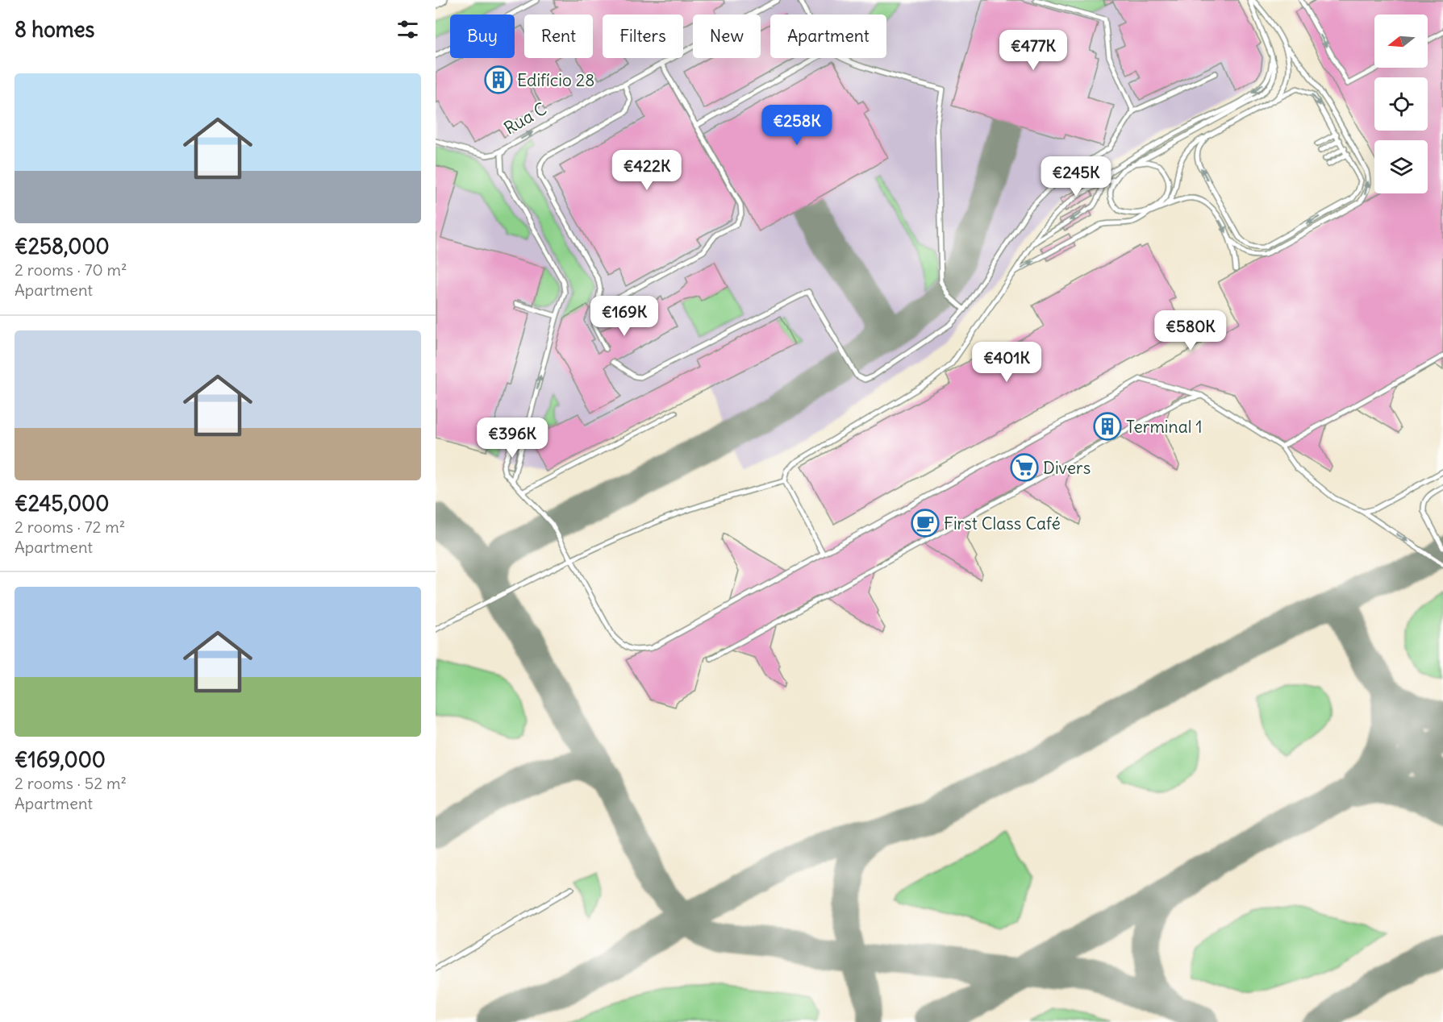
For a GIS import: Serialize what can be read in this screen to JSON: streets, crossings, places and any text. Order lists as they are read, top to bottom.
{
  "streets": {
    "lane": ["Rua C"]
  },
  "one_way": ["Rua C"],
  "places": {
    "building": ["Edifício 28", "Terminal 1"],
    "supermarket": ["Divers"],
    "cafe": ["First Class Café"]
  },
  "north": "left",
  "page": {
    "heading": "8 homes",
    "chip": [
      "Buy",
      "Rent",
      "Filters",
      "New",
      "Apartment"
    ],
    "price": [
      "€477K",
      "€258K",
      "€422K",
      "€245K",
      "€169K",
      "€580K",
      "€401K",
      "€396K"
    ],
    "list": [
      {
        "name": "€258,000",
        "note": "2 rooms · 70 m² · Apartment"
      },
      {
        "name": "€245,000",
        "note": "2 rooms · 72 m² · Apartment"
      },
      {
        "name": "€169,000",
        "note": "2 rooms · 52 m² · Apartment"
      }
    ]
  }
}
